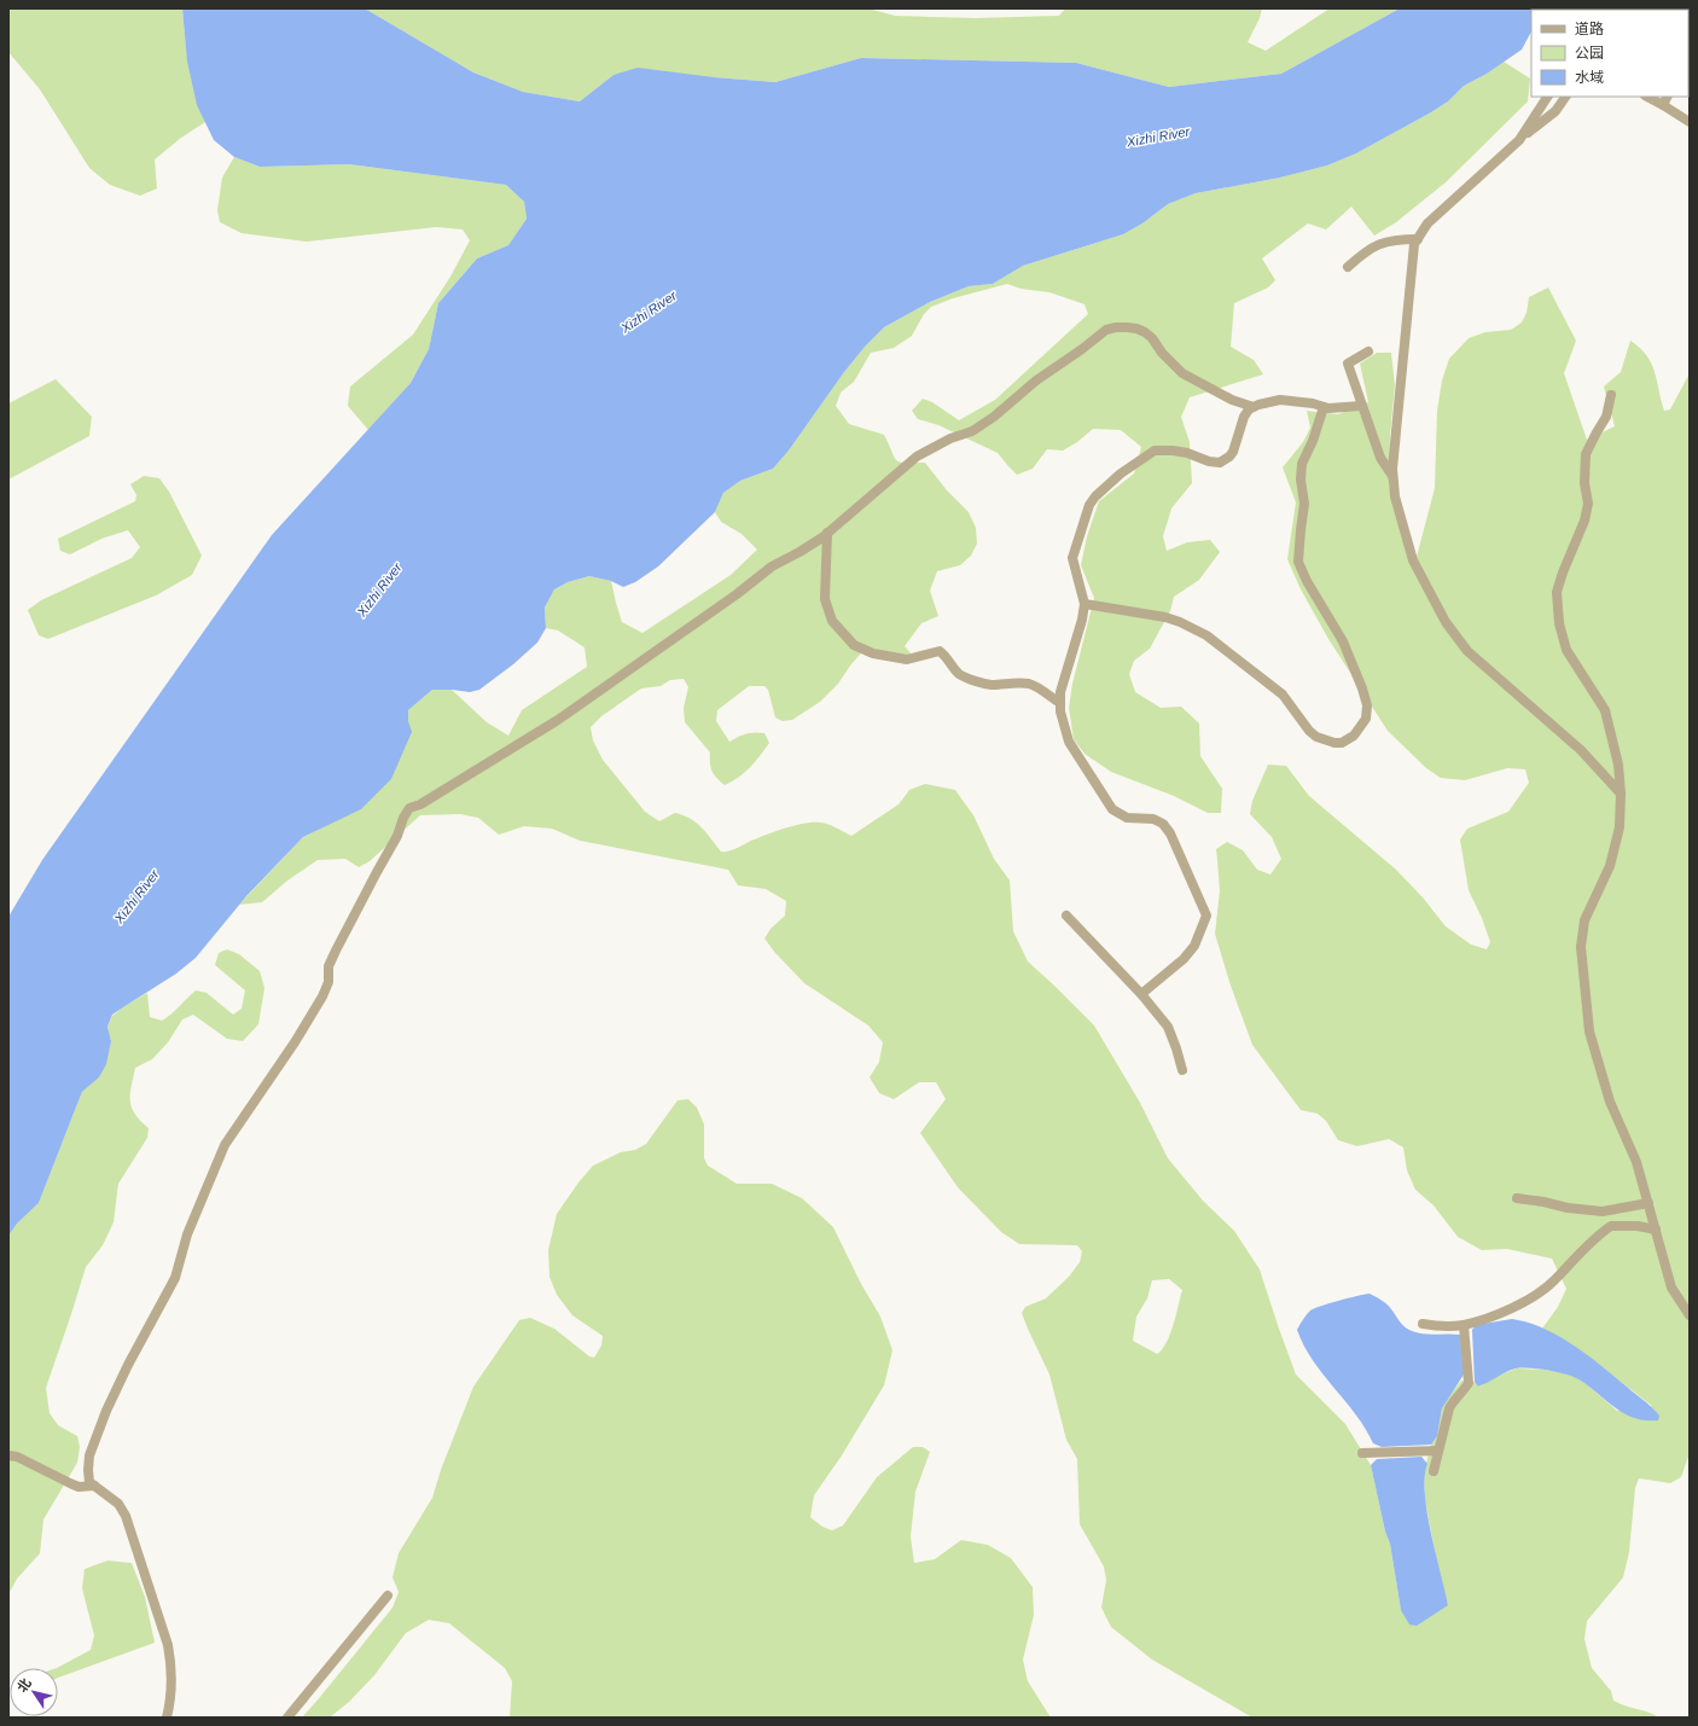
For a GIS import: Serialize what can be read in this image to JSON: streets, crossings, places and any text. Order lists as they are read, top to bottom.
{
  "water": ["Xizhi River"],
  "legend": ["道路", "公园", "水域"],
  "north": "top left"
}
